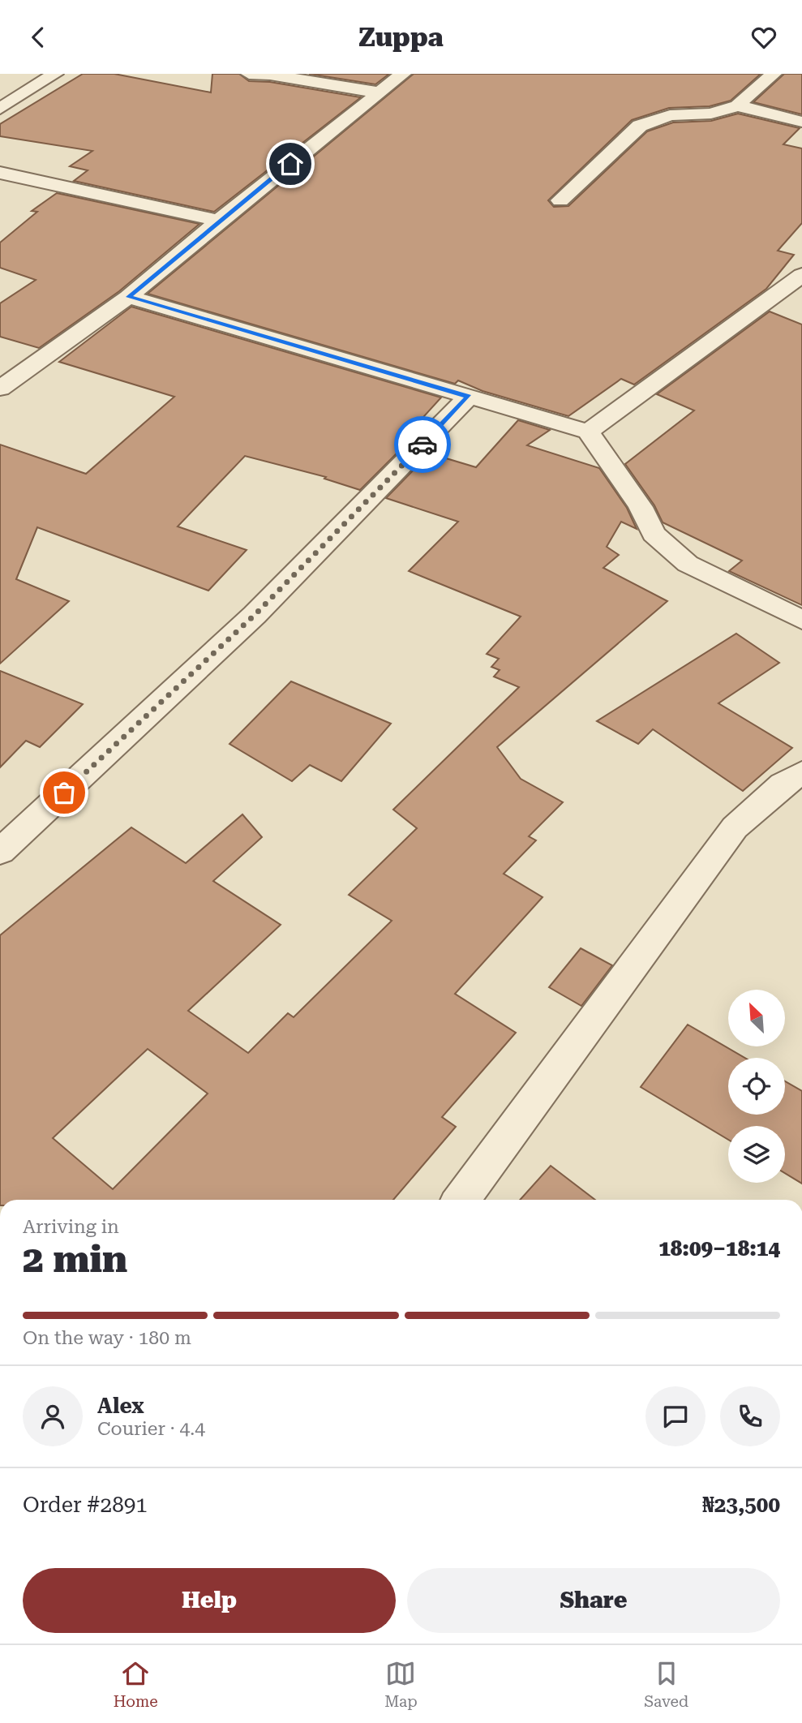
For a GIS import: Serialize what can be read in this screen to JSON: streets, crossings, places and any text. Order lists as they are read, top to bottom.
{
  "north": "top left",
  "page": {
    "header": "Zuppa",
    "heading": ["2 min", "Arriving in", "18:09–18:14"],
    "panel": [
      "Alex",
      "Courier · 4.4",
      "Order #2891",
      "₦23,500"
    ],
    "bar": "On the way · 180 m",
    "buttons": ["Help", "Share"],
    "tabs": ["Home", "Map", "Saved"]
  }
}
